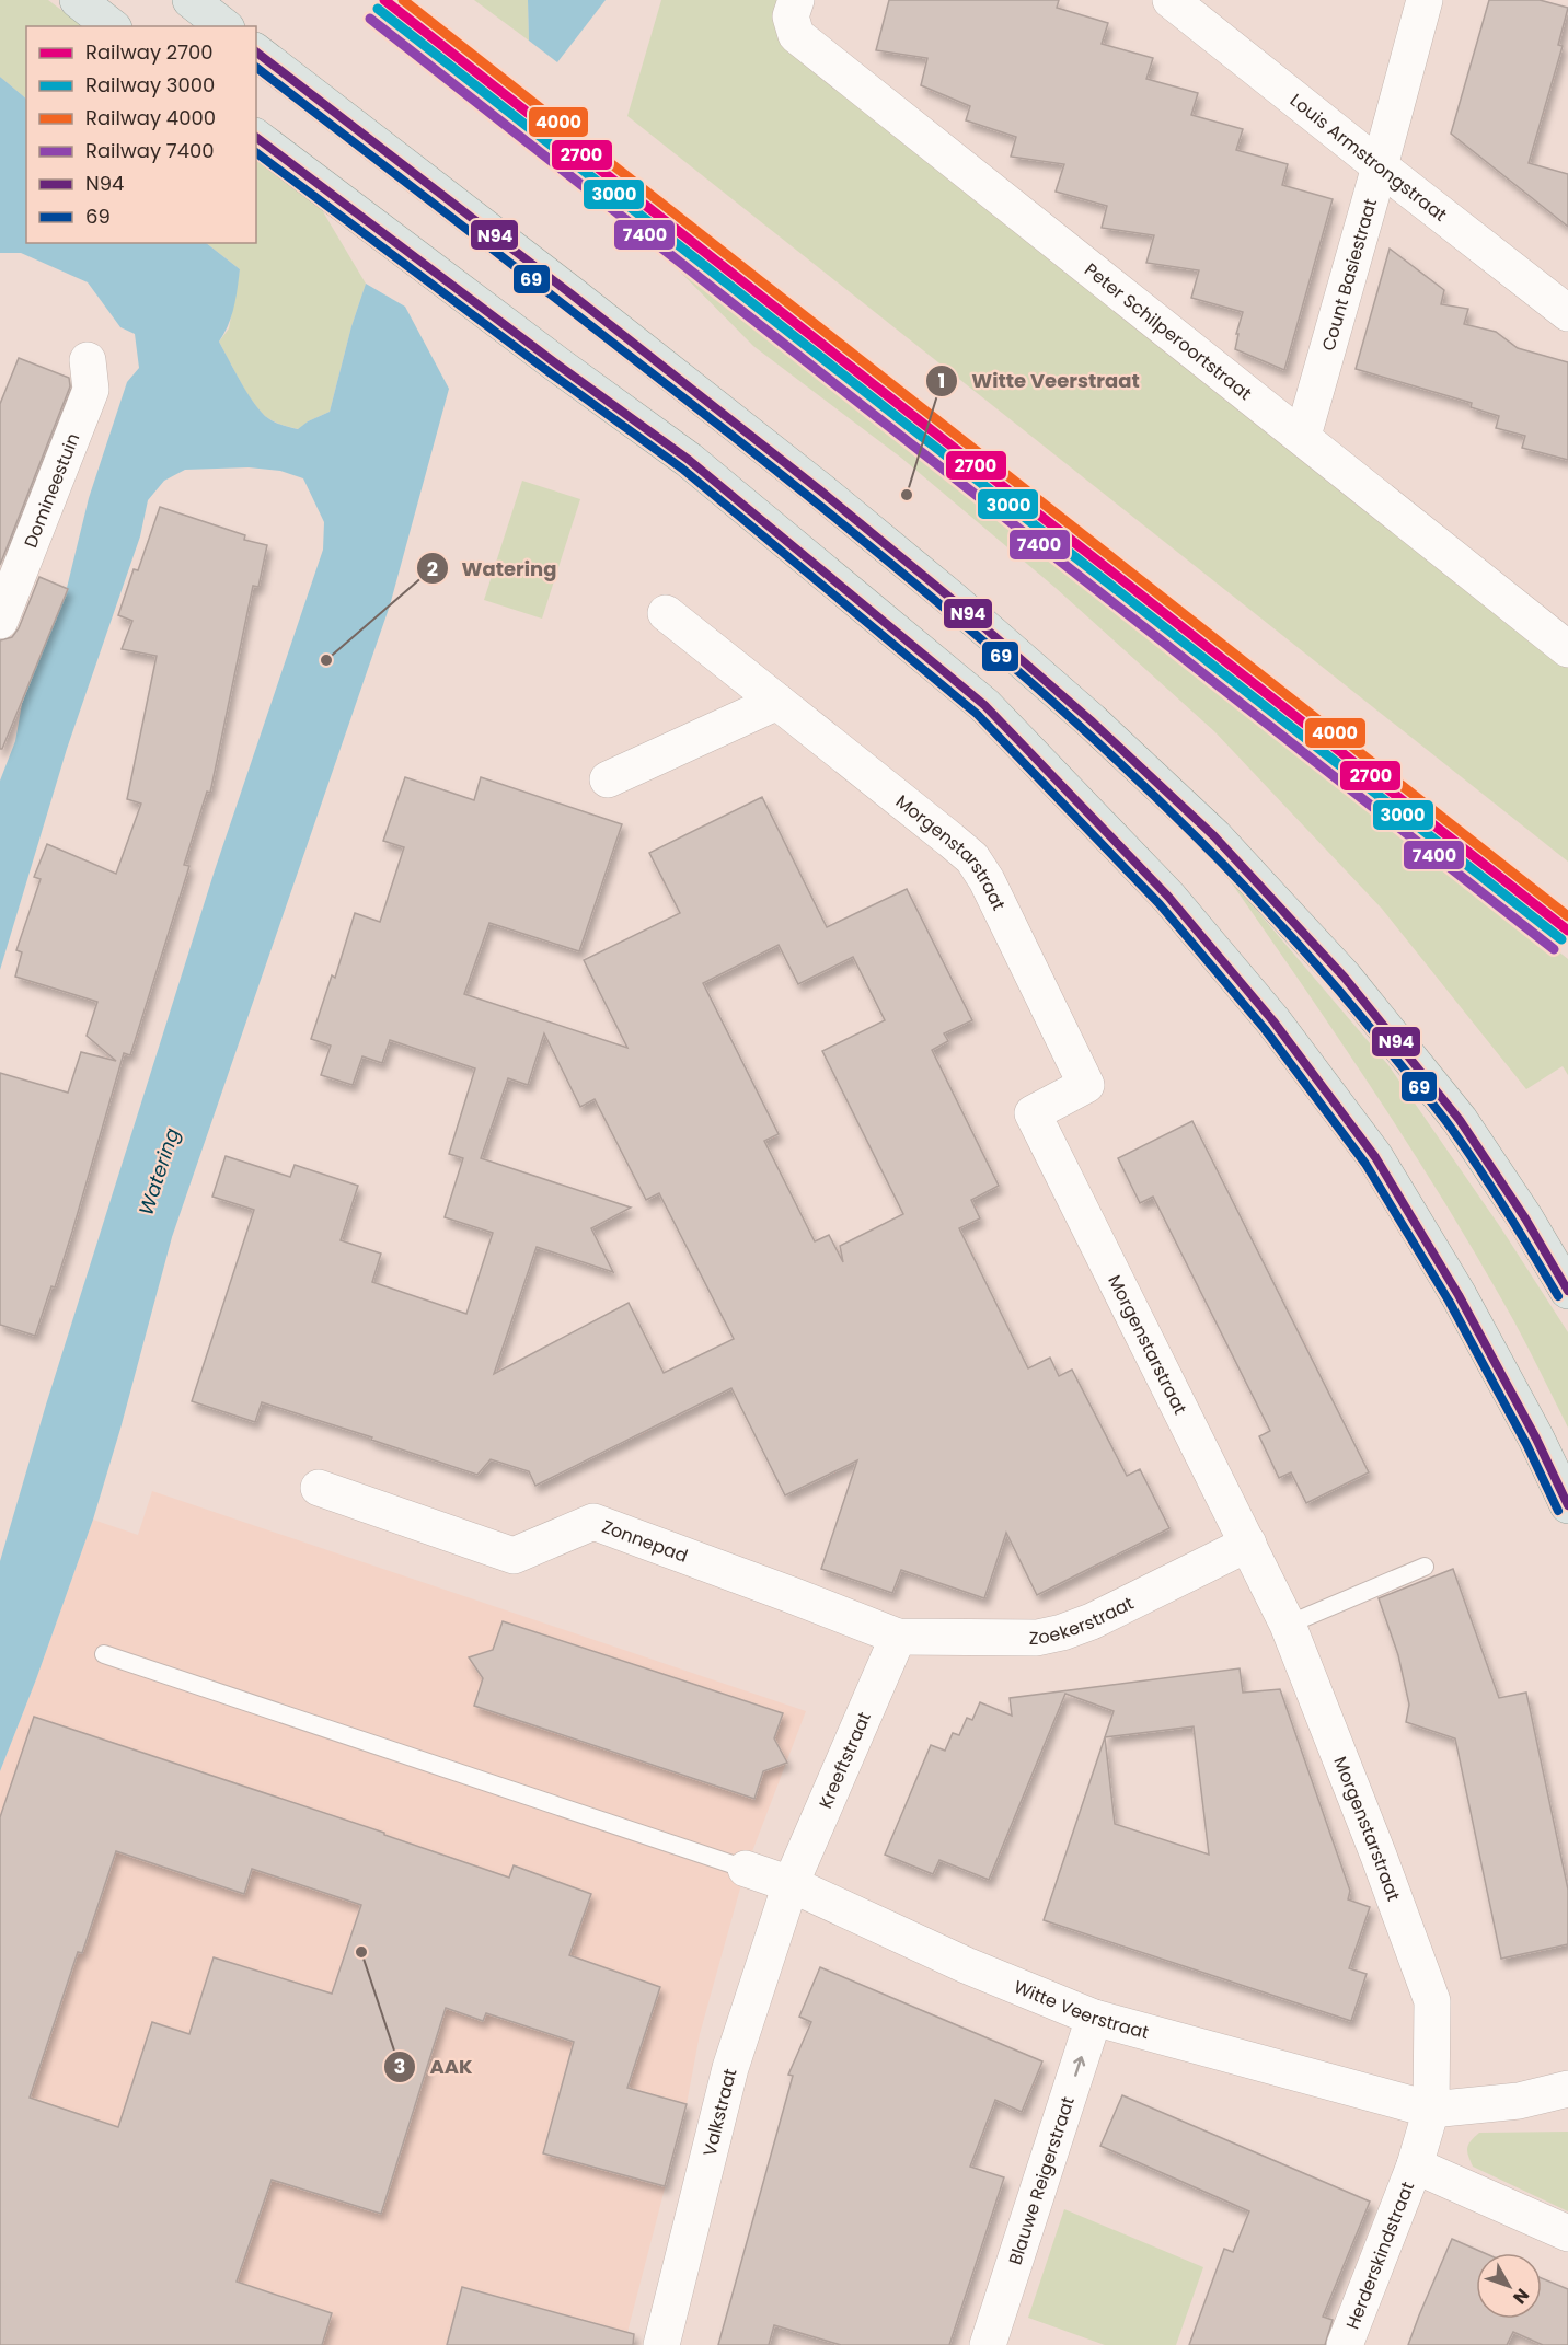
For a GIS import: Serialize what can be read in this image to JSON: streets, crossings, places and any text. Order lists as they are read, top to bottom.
{
  "streets": {
    "street": [
      "Louis Armstrongstraat",
      "Count Basiestraat",
      "Peter Schilperoortstraat",
      "Domineestuin",
      "Morgenstarstraat",
      "Zonnepad",
      "Zoekerstraat",
      "Kreeftstraat",
      "Witte Veerstraat",
      "Valkstraat",
      "Blauwe Reigerstraat",
      "Herderskindstraat"
    ]
  },
  "crossings": [
    ["Louis Armstrongstraat", "Count Basiestraat"],
    ["Count Basiestraat", "Peter Schilperoortstraat"],
    ["Morgenstarstraat", "Zoekerstraat"],
    ["Morgenstarstraat", "Witte Veerstraat"],
    ["Zonnepad", "Zoekerstraat"],
    ["Zonnepad", "Kreeftstraat"],
    ["Zoekerstraat", "Kreeftstraat"],
    ["Kreeftstraat", "Witte Veerstraat"],
    ["Kreeftstraat", "Valkstraat"],
    ["Witte Veerstraat", "Valkstraat"],
    ["Witte Veerstraat", "Blauwe Reigerstraat"]
  ],
  "one_way": ["Blauwe Reigerstraat"],
  "water": ["Watering"],
  "places": ["Witte Veerstraat", "Watering", "AAK"],
  "lines": [
    "rail line 2700",
    "rail line 4000",
    "rail line 3000",
    "rail line 7400",
    "transit line N94",
    "transit line 69"
  ],
  "legend": [
    "Railway 2700",
    "Railway 3000",
    "Railway 4000",
    "Railway 7400",
    "N94",
    "69"
  ],
  "north": "bottom right"
}
